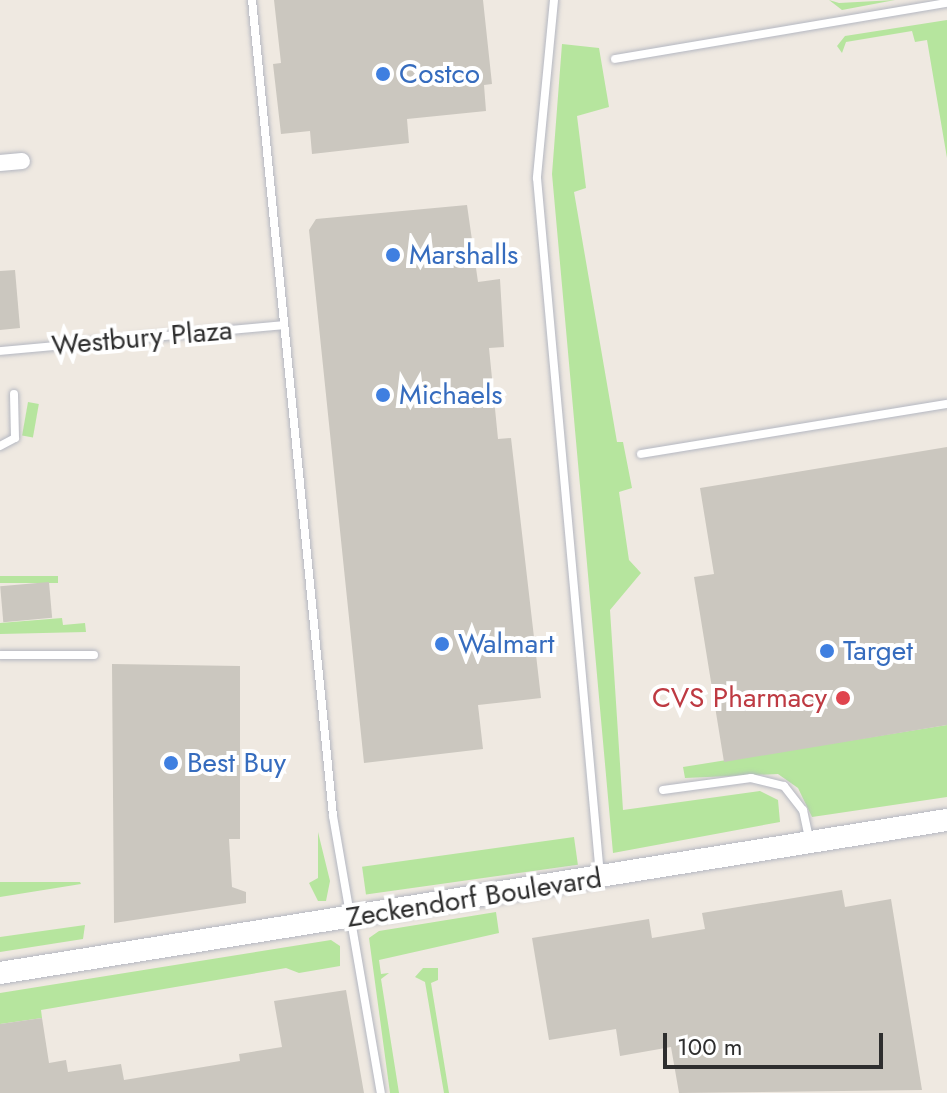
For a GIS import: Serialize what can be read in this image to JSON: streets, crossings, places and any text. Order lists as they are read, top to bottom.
{
  "streets": {
    "street": ["Zeckendorf Boulevard"],
    "lane": ["Westbury Plaza"]
  },
  "places": [
    "Costco",
    "Marshalls",
    "Michaels",
    "Walmart",
    "Target",
    "CVS Pharmacy",
    "Best Buy"
  ],
  "scale_bar": "100 m"
}
